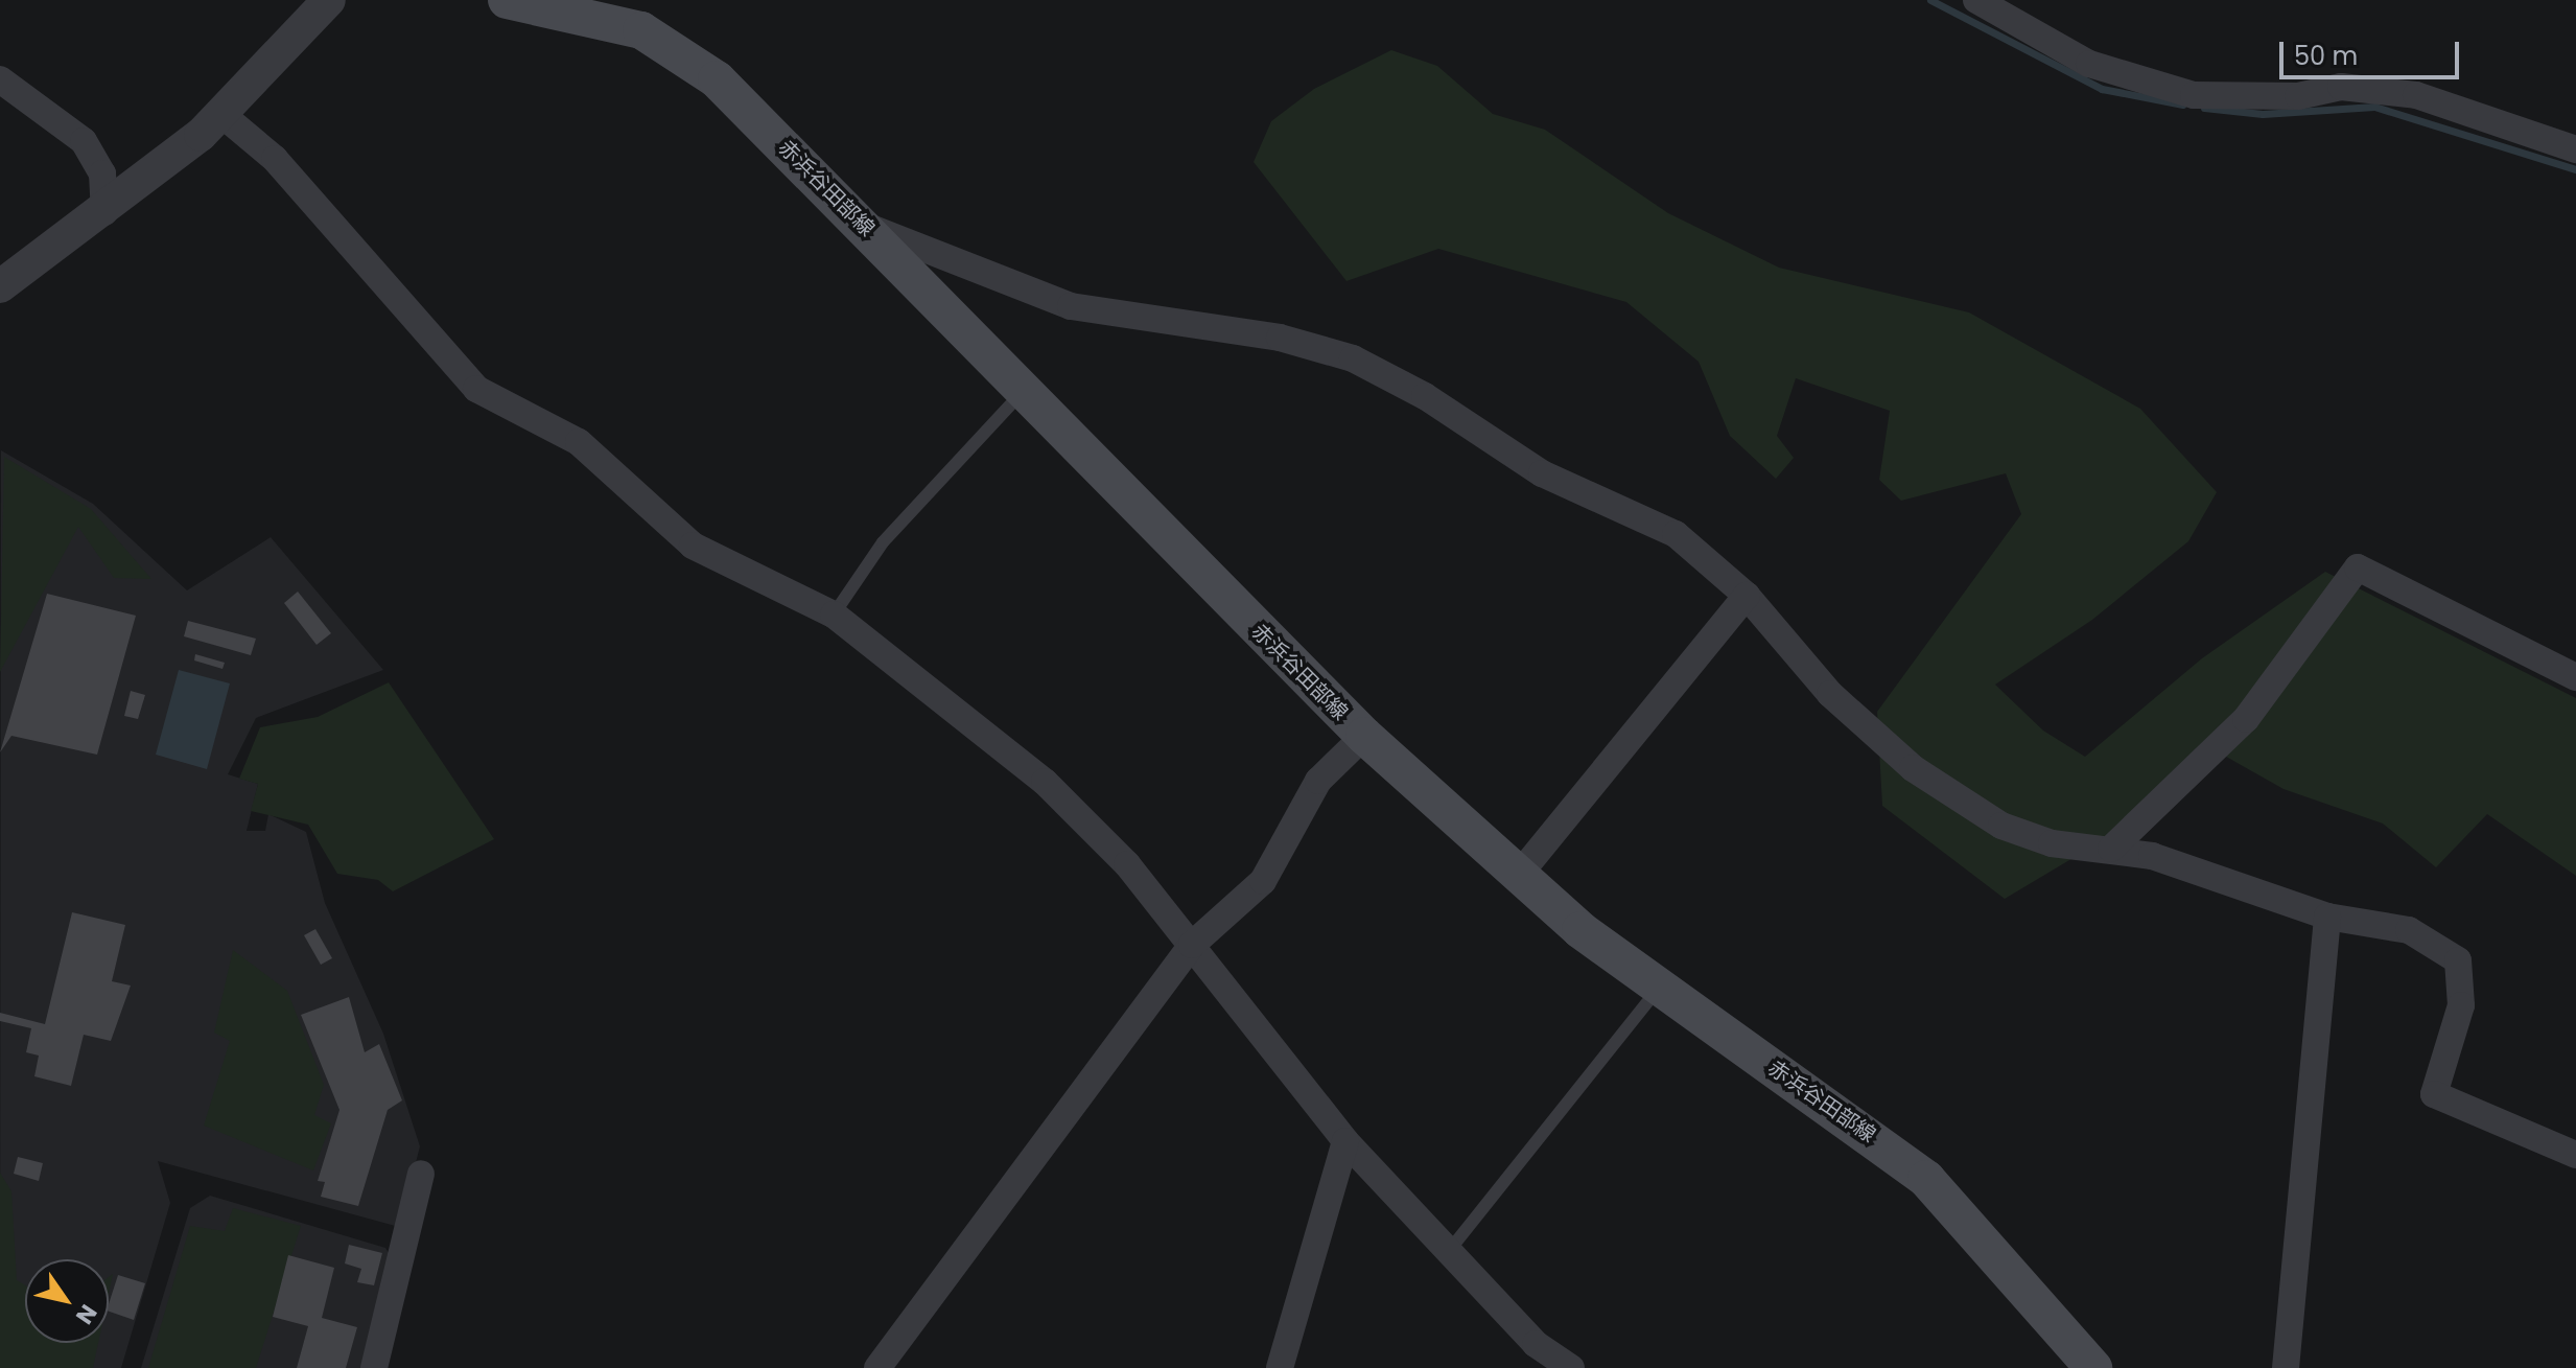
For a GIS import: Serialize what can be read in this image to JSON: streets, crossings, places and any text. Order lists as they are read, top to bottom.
{
  "streets": {
    "main road": ["赤浜谷田部線"]
  },
  "scale_bar": "50 m",
  "north": "bottom right"
}
